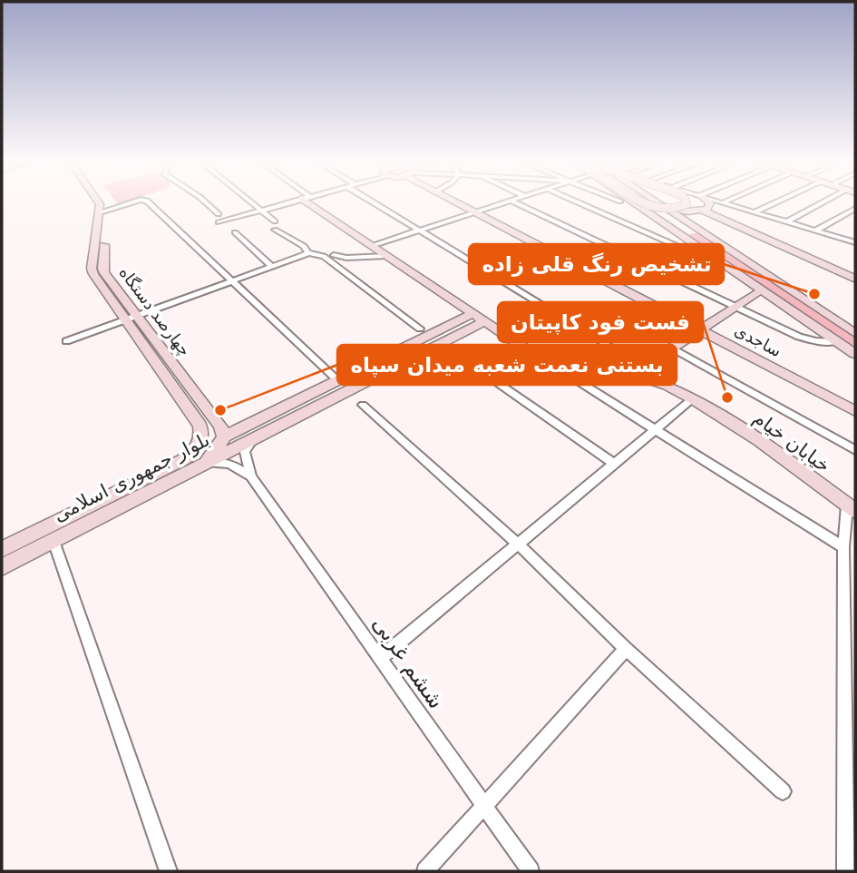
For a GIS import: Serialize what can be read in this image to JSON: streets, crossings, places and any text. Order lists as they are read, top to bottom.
{
  "streets": {
    "main road": [
      "چهارصد دستگاه",
      "ساجدی",
      "خیابان خیام",
      "بلوار جمهوری اسلامی"
    ],
    "street": ["ششم غربی"]
  },
  "crossings": [
    ["چهارصد دستگاه", "بلوار جمهوری اسلامی"],
    ["خیابان خیام", "بلوار جمهوری اسلامی"]
  ],
  "places": ["تشخیص رنگ قلی زاده", "فست فود کاپیتان", "بستنی نعمت شعبه میدان سپاه"]
}
